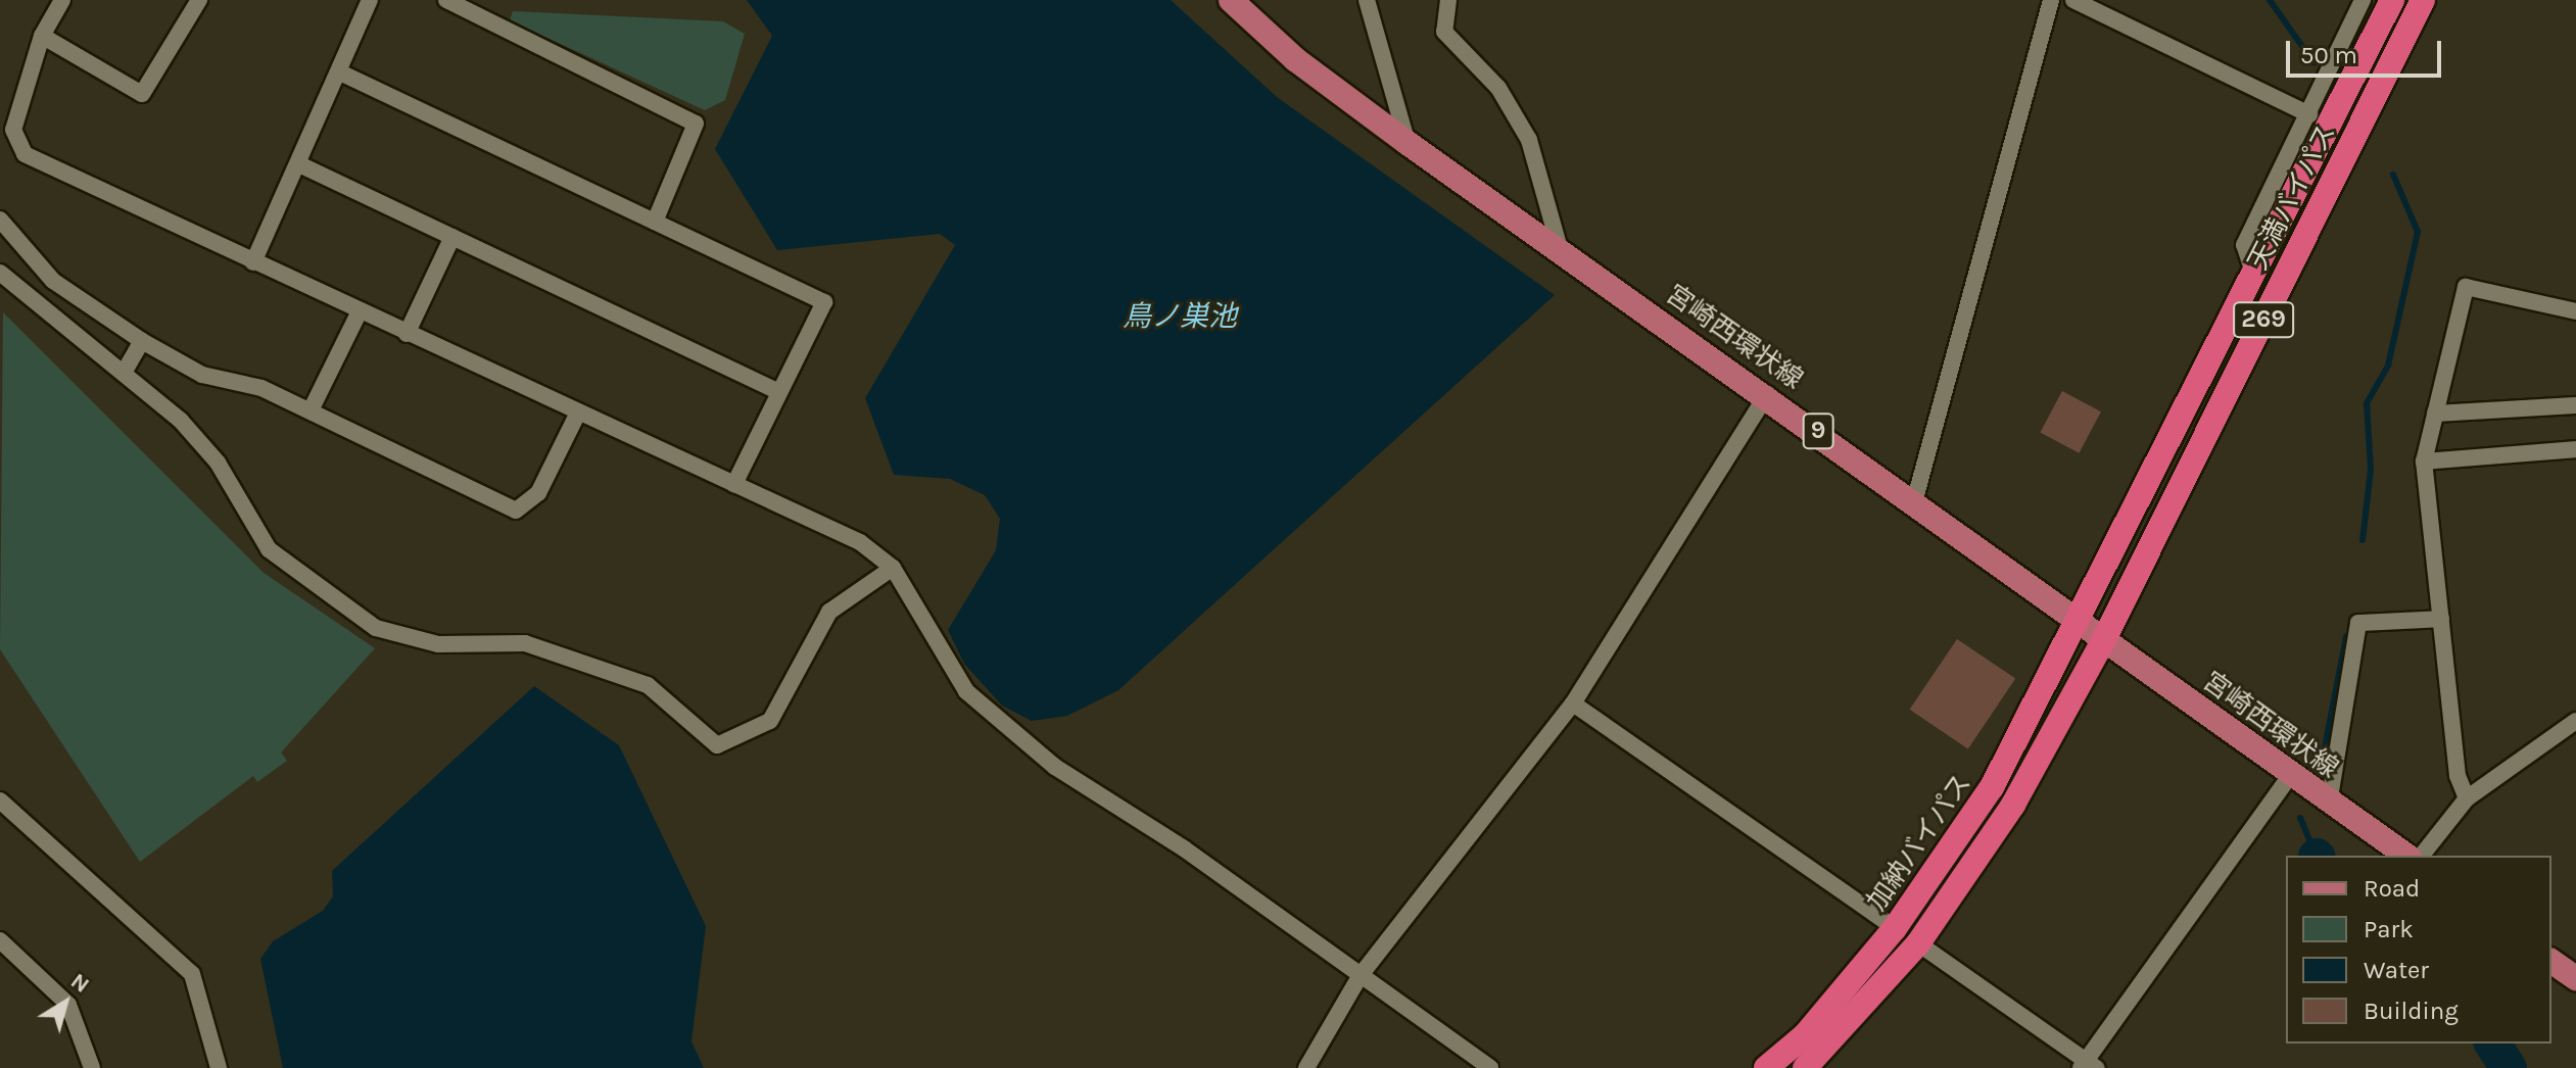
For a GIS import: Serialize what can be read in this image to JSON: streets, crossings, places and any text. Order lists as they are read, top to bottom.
{
  "streets": {
    "highway": ["天満バイパス", "269", "加納バイパス"],
    "main road": ["宮崎西環状線", "9"]
  },
  "crossings": [
    ["天満バイパス", "宮崎西環状線"],
    ["天満バイパス", "加納バイパス"],
    ["宮崎西環状線", "加納バイパス"]
  ],
  "water": ["鳥ノ巣池"],
  "legend": [
    "Road",
    "Park",
    "Water",
    "Building"
  ],
  "scale_bar": "50 m",
  "north": "top right"
}
